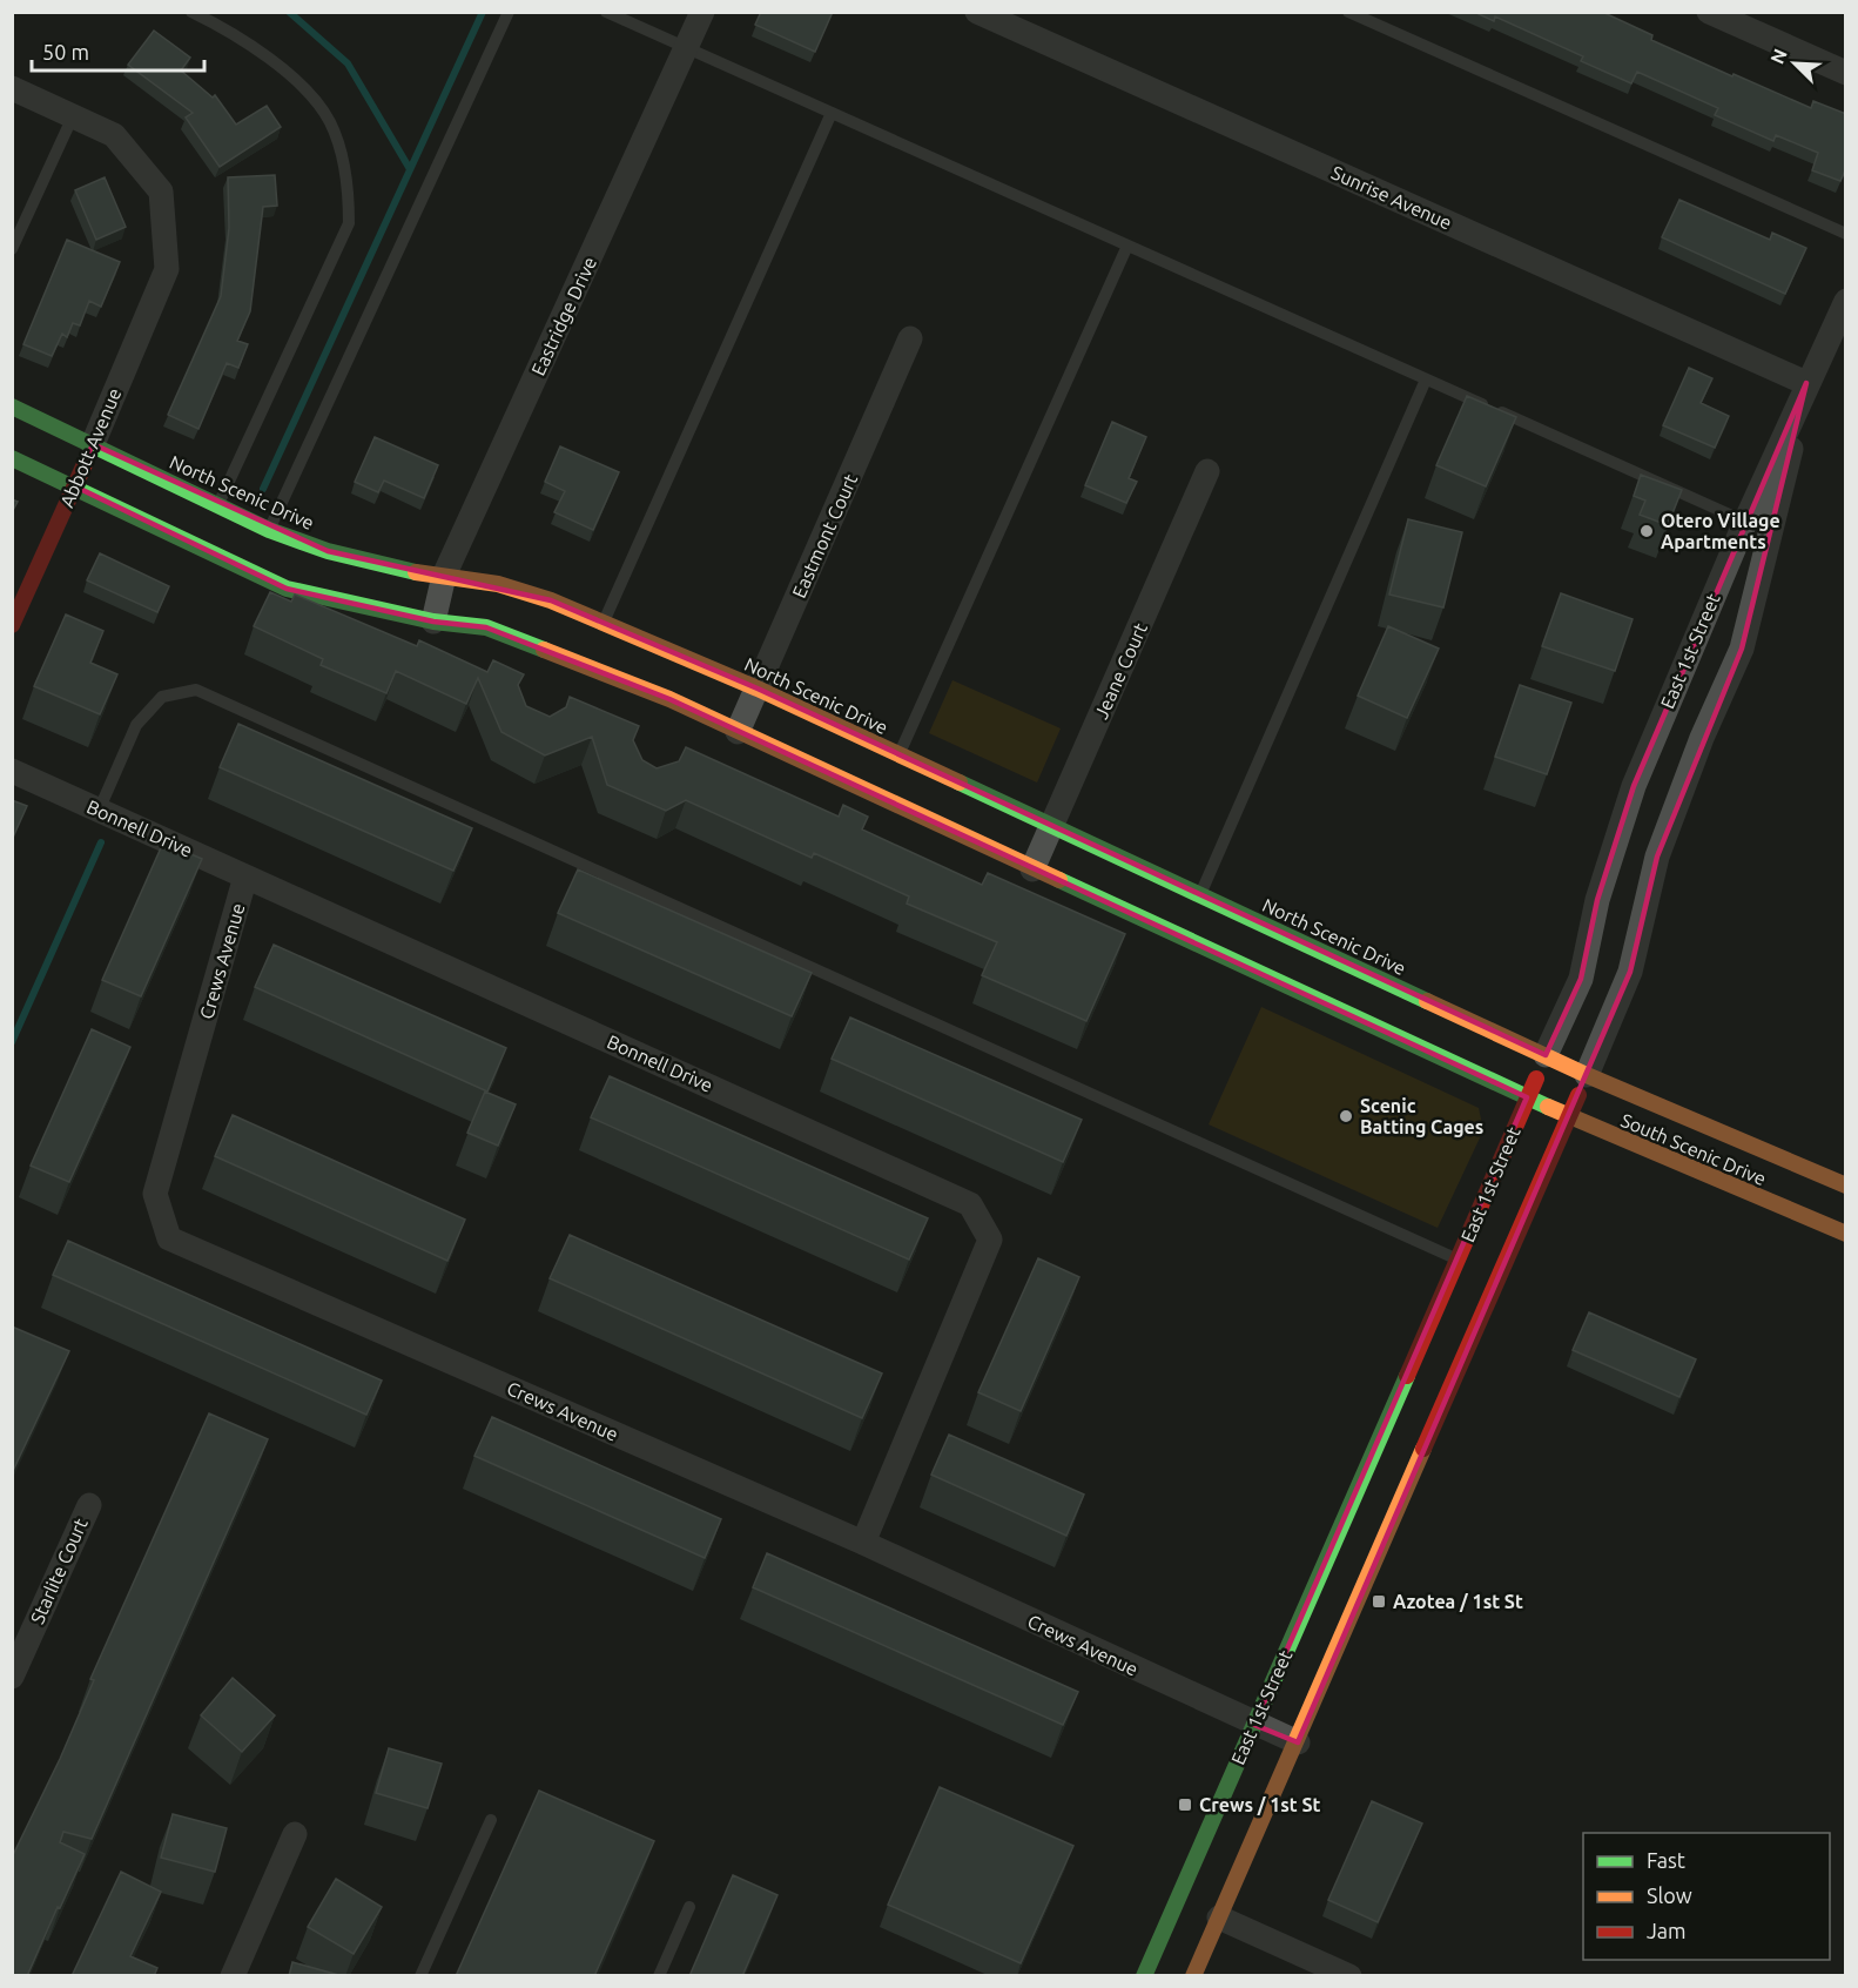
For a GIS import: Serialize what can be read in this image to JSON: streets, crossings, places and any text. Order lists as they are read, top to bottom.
{
  "streets": {
    "main road": [
      "Abbott Avenue",
      "North Scenic Drive",
      "East 1st Street",
      "South Scenic Drive"
    ],
    "street": [
      "Sunrise Avenue",
      "Eastridge Drive",
      "Eastmont Court",
      "Jeane Court",
      "Bonnell Drive",
      "Crews Avenue",
      "Starlite Court"
    ]
  },
  "crossings": [
    ["Sunrise Avenue", "East 1st Street"],
    ["Eastridge Drive", "North Scenic Drive"],
    ["Abbott Avenue", "North Scenic Drive"],
    ["North Scenic Drive", "Eastmont Court"],
    ["North Scenic Drive", "East 1st Street"],
    ["North Scenic Drive", "Jeane Court"],
    ["North Scenic Drive", "South Scenic Drive"],
    ["East 1st Street", "Crews Avenue"],
    ["East 1st Street", "South Scenic Drive"],
    ["Bonnell Drive", "Crews Avenue"]
  ],
  "places": {
    "other": ["Otero Village Apartments", "Scenic Batting Cages"],
    "transit": ["Azotea / 1st St", "Crews / 1st St"]
  },
  "legend": ["Fast", "Slow", "Jam"],
  "scale_bar": "50 m",
  "north": "top left"
}
